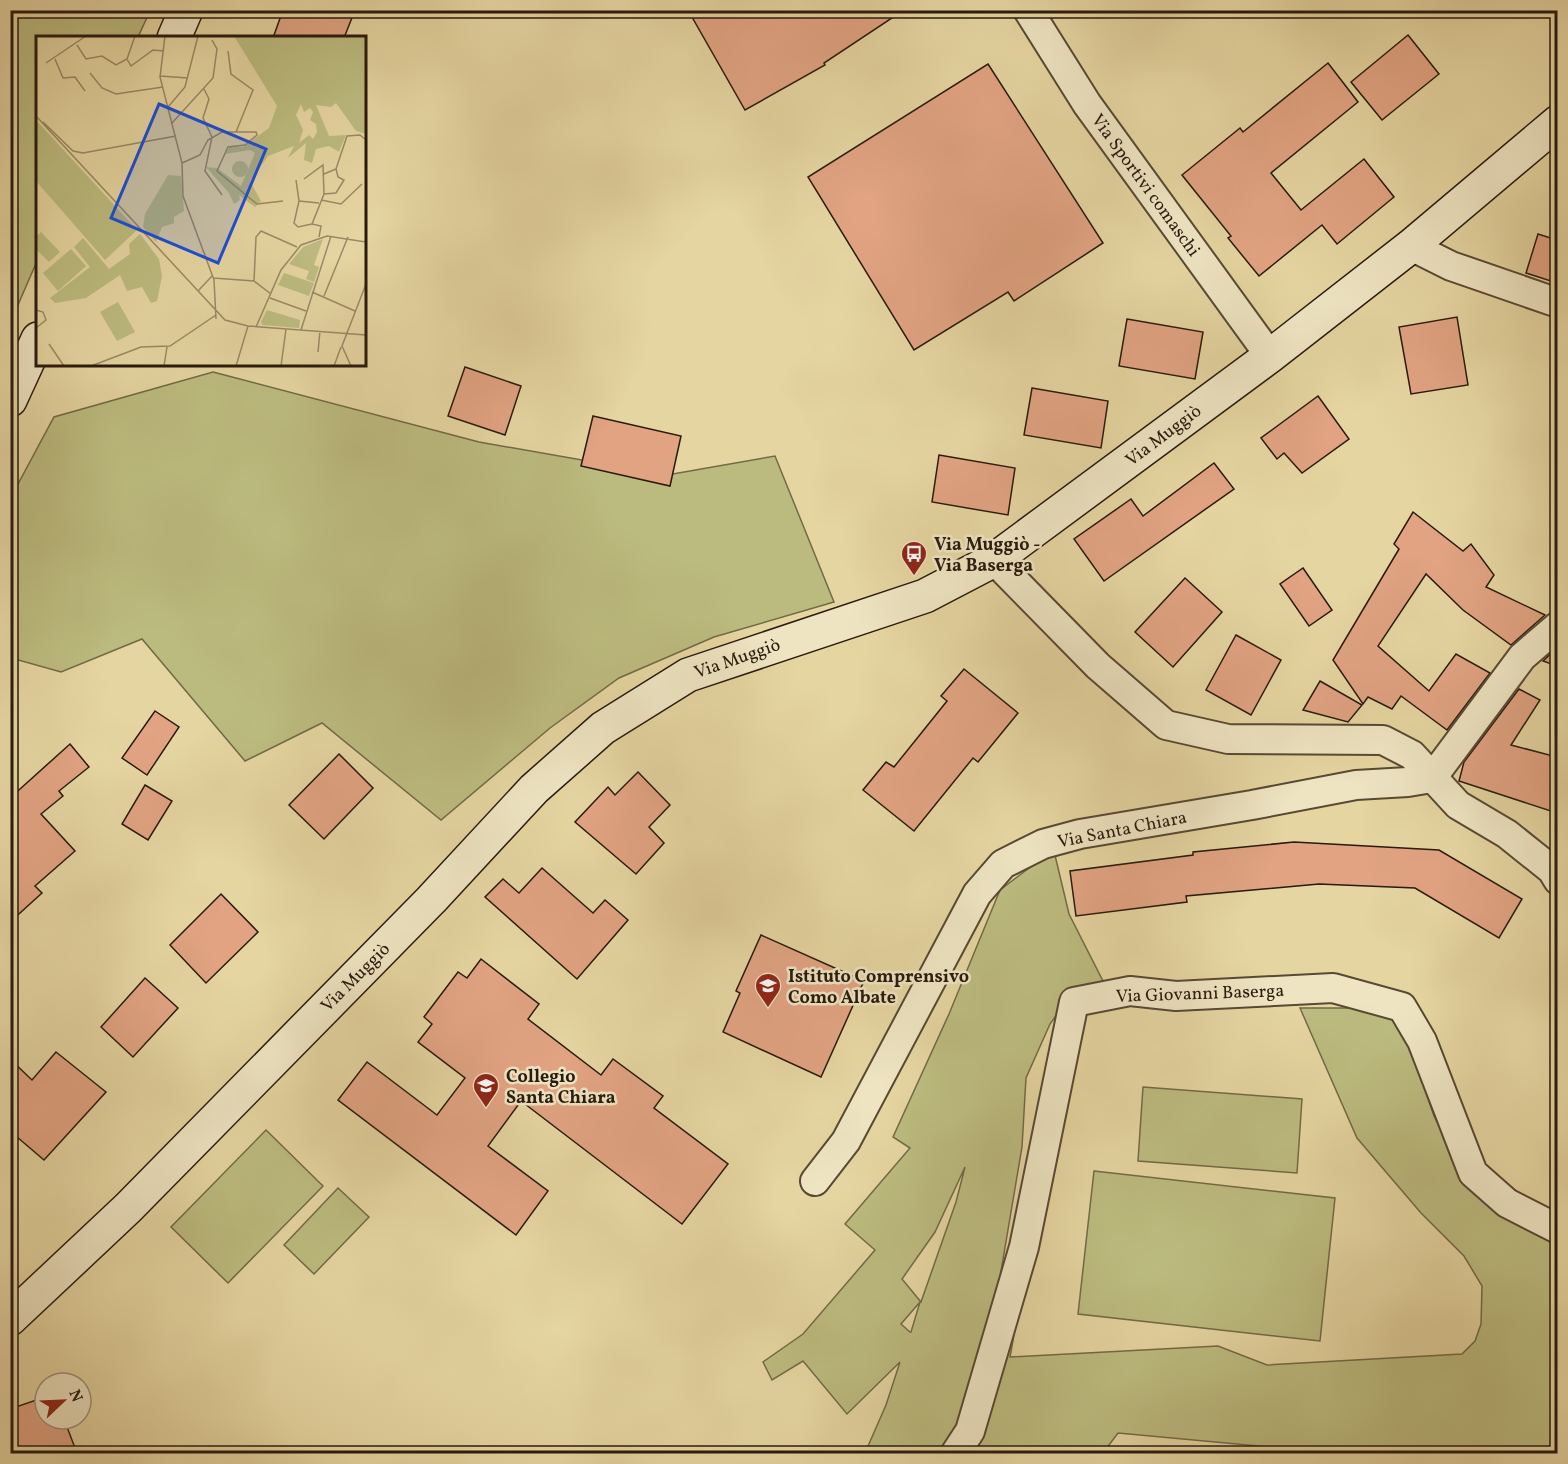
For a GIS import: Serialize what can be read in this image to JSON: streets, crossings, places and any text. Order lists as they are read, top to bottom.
{
  "streets": {
    "street": [
      "Via Sportivi comaschi",
      "Via Muggiò",
      "Via Santa Chiara",
      "Via Giovanni Baserga"
    ]
  },
  "crossings": [
    ["Via Sportivi comaschi", "Via Muggiò"]
  ],
  "places": {
    "bus stop": ["Via Muggiò - Via Baserga"],
    "school or university": ["Istituto Comprensivo Como Albate", "Collegio Santa Chiara"]
  },
  "north": "top right"
}
